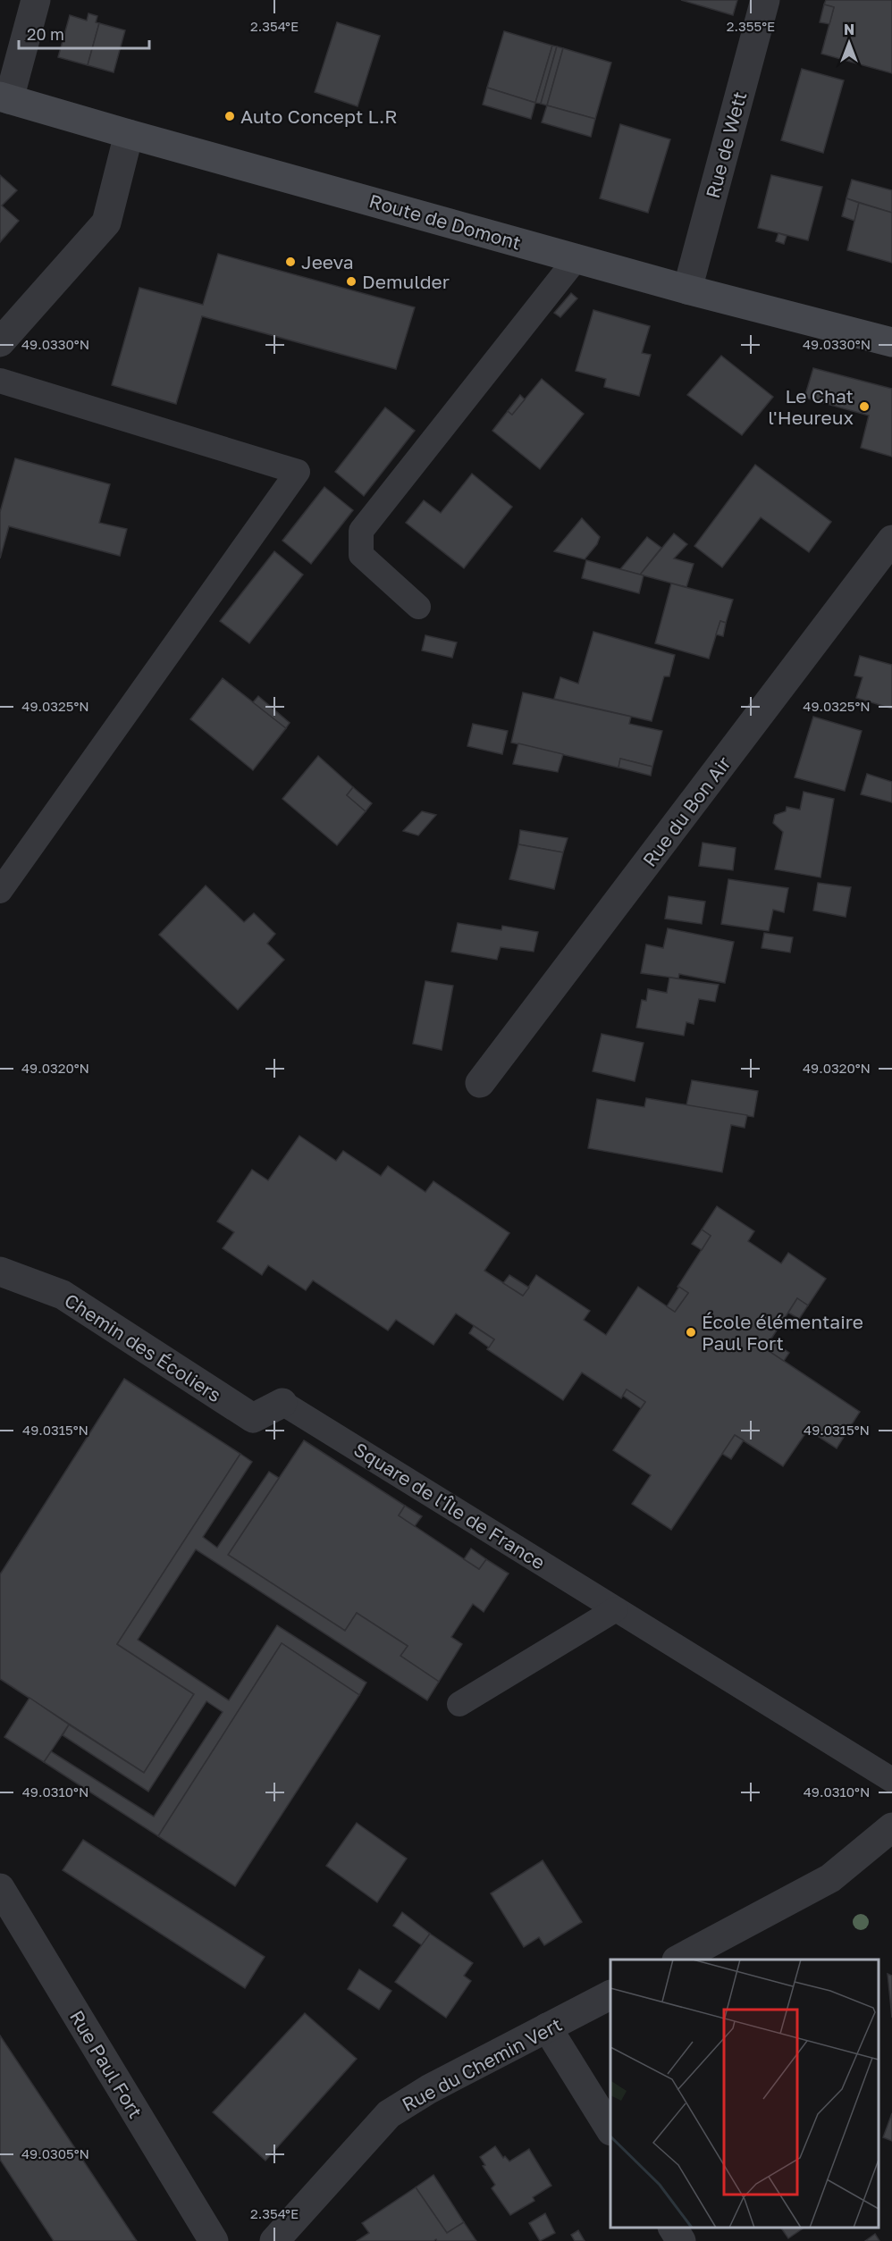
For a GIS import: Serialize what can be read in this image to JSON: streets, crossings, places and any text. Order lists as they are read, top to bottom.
{
  "streets": {
    "main road": ["Route de Domont"],
    "street": [
      "Rue de Wett",
      "Rue du Bon Air",
      "Chemin des Écoliers",
      "Rue Paul Fort",
      "Rue du Chemin Vert"
    ],
    "lane": ["Square de l'Île de France"]
  },
  "crossings": [
    ["Rue de Wett", "Route de Domont"],
    ["Chemin des Écoliers", "Square de l'Île de France"]
  ],
  "places": [
    "Auto Concept L.R",
    "Jeeva",
    "Demulder",
    "Le Chat l'Heureux",
    "École élémentaire Paul Fort"
  ],
  "scale_bar": "20 m",
  "north": "top",
  "coordinates": [
    "2.354°E",
    "2.355°E",
    "49.0330°N",
    "49.0325°N",
    "49.0320°N",
    "49.0315°N",
    "49.0310°N",
    "49.0305°N"
  ]
}
